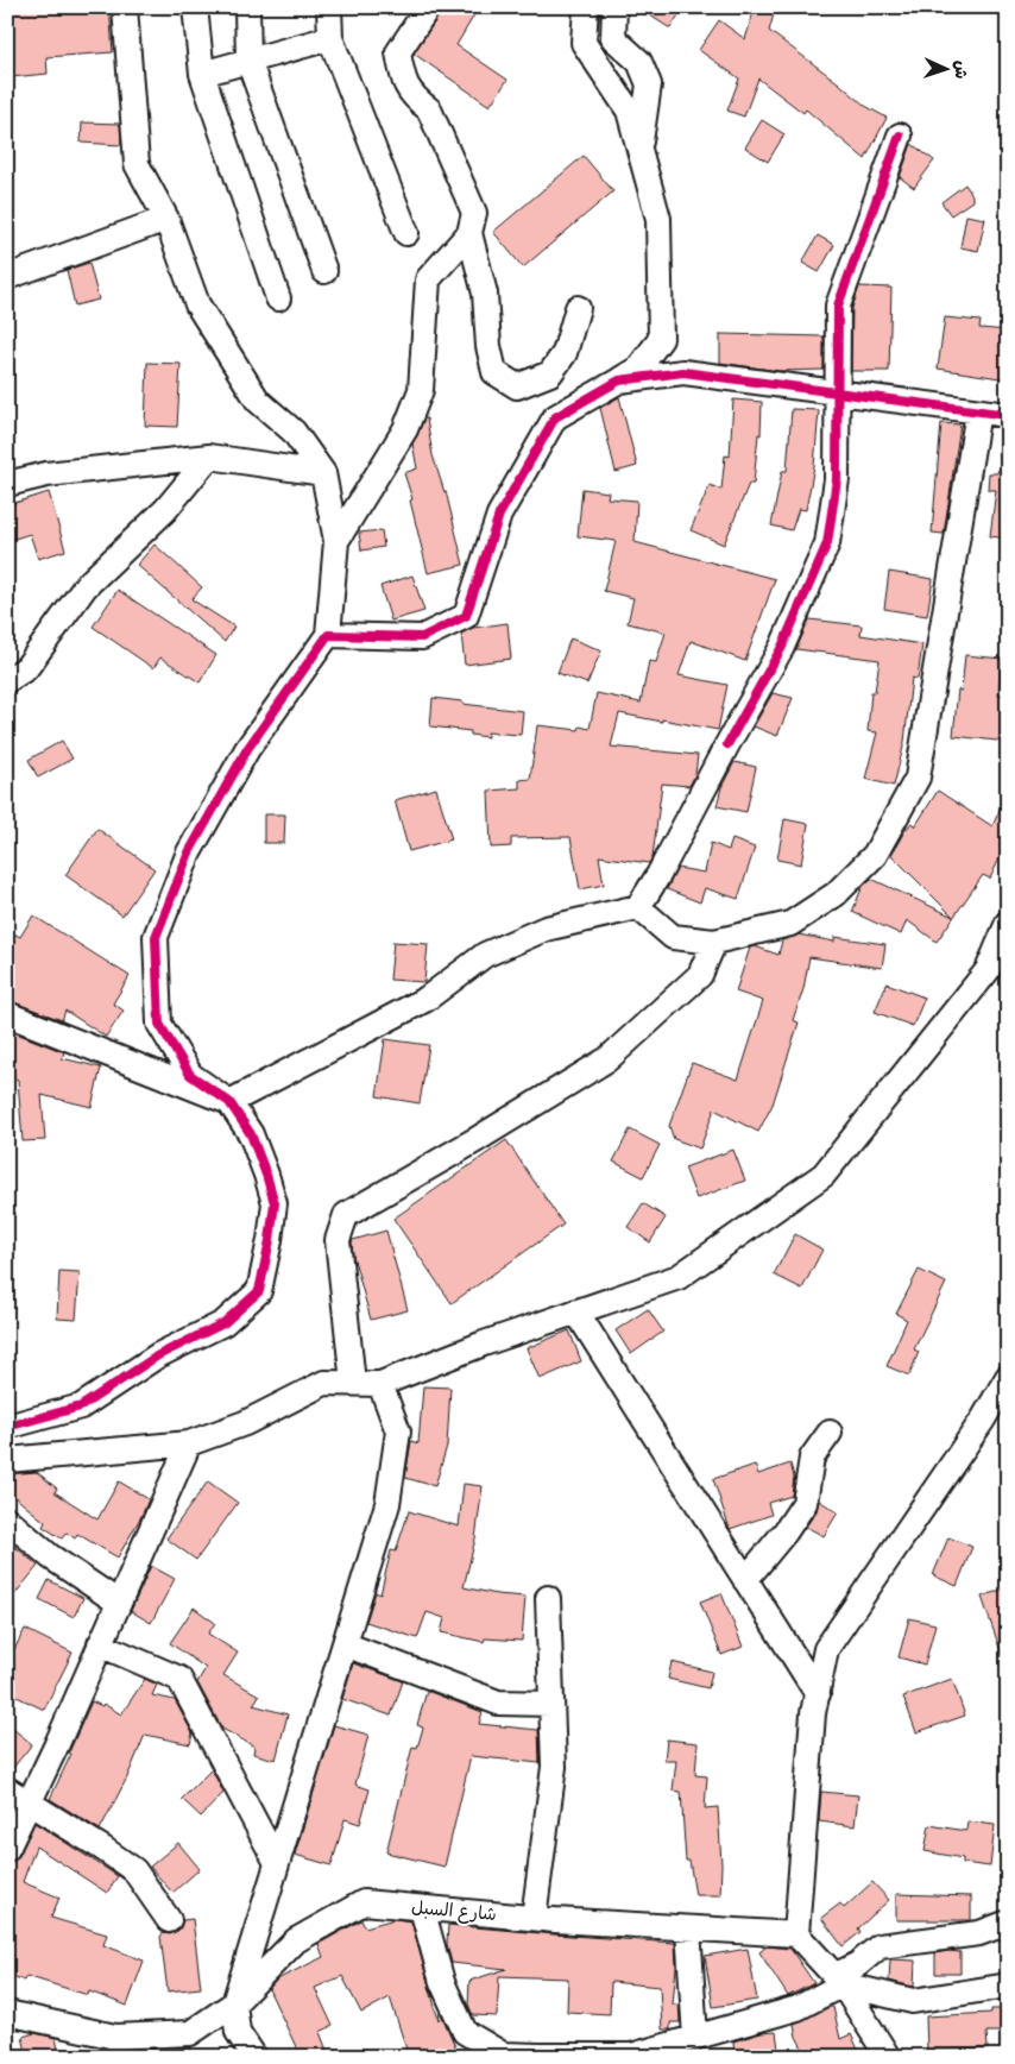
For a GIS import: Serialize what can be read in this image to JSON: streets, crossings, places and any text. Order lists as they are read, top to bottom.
{
  "streets": {
    "street": ["شارع السبل"]
  },
  "north": "right"
}
